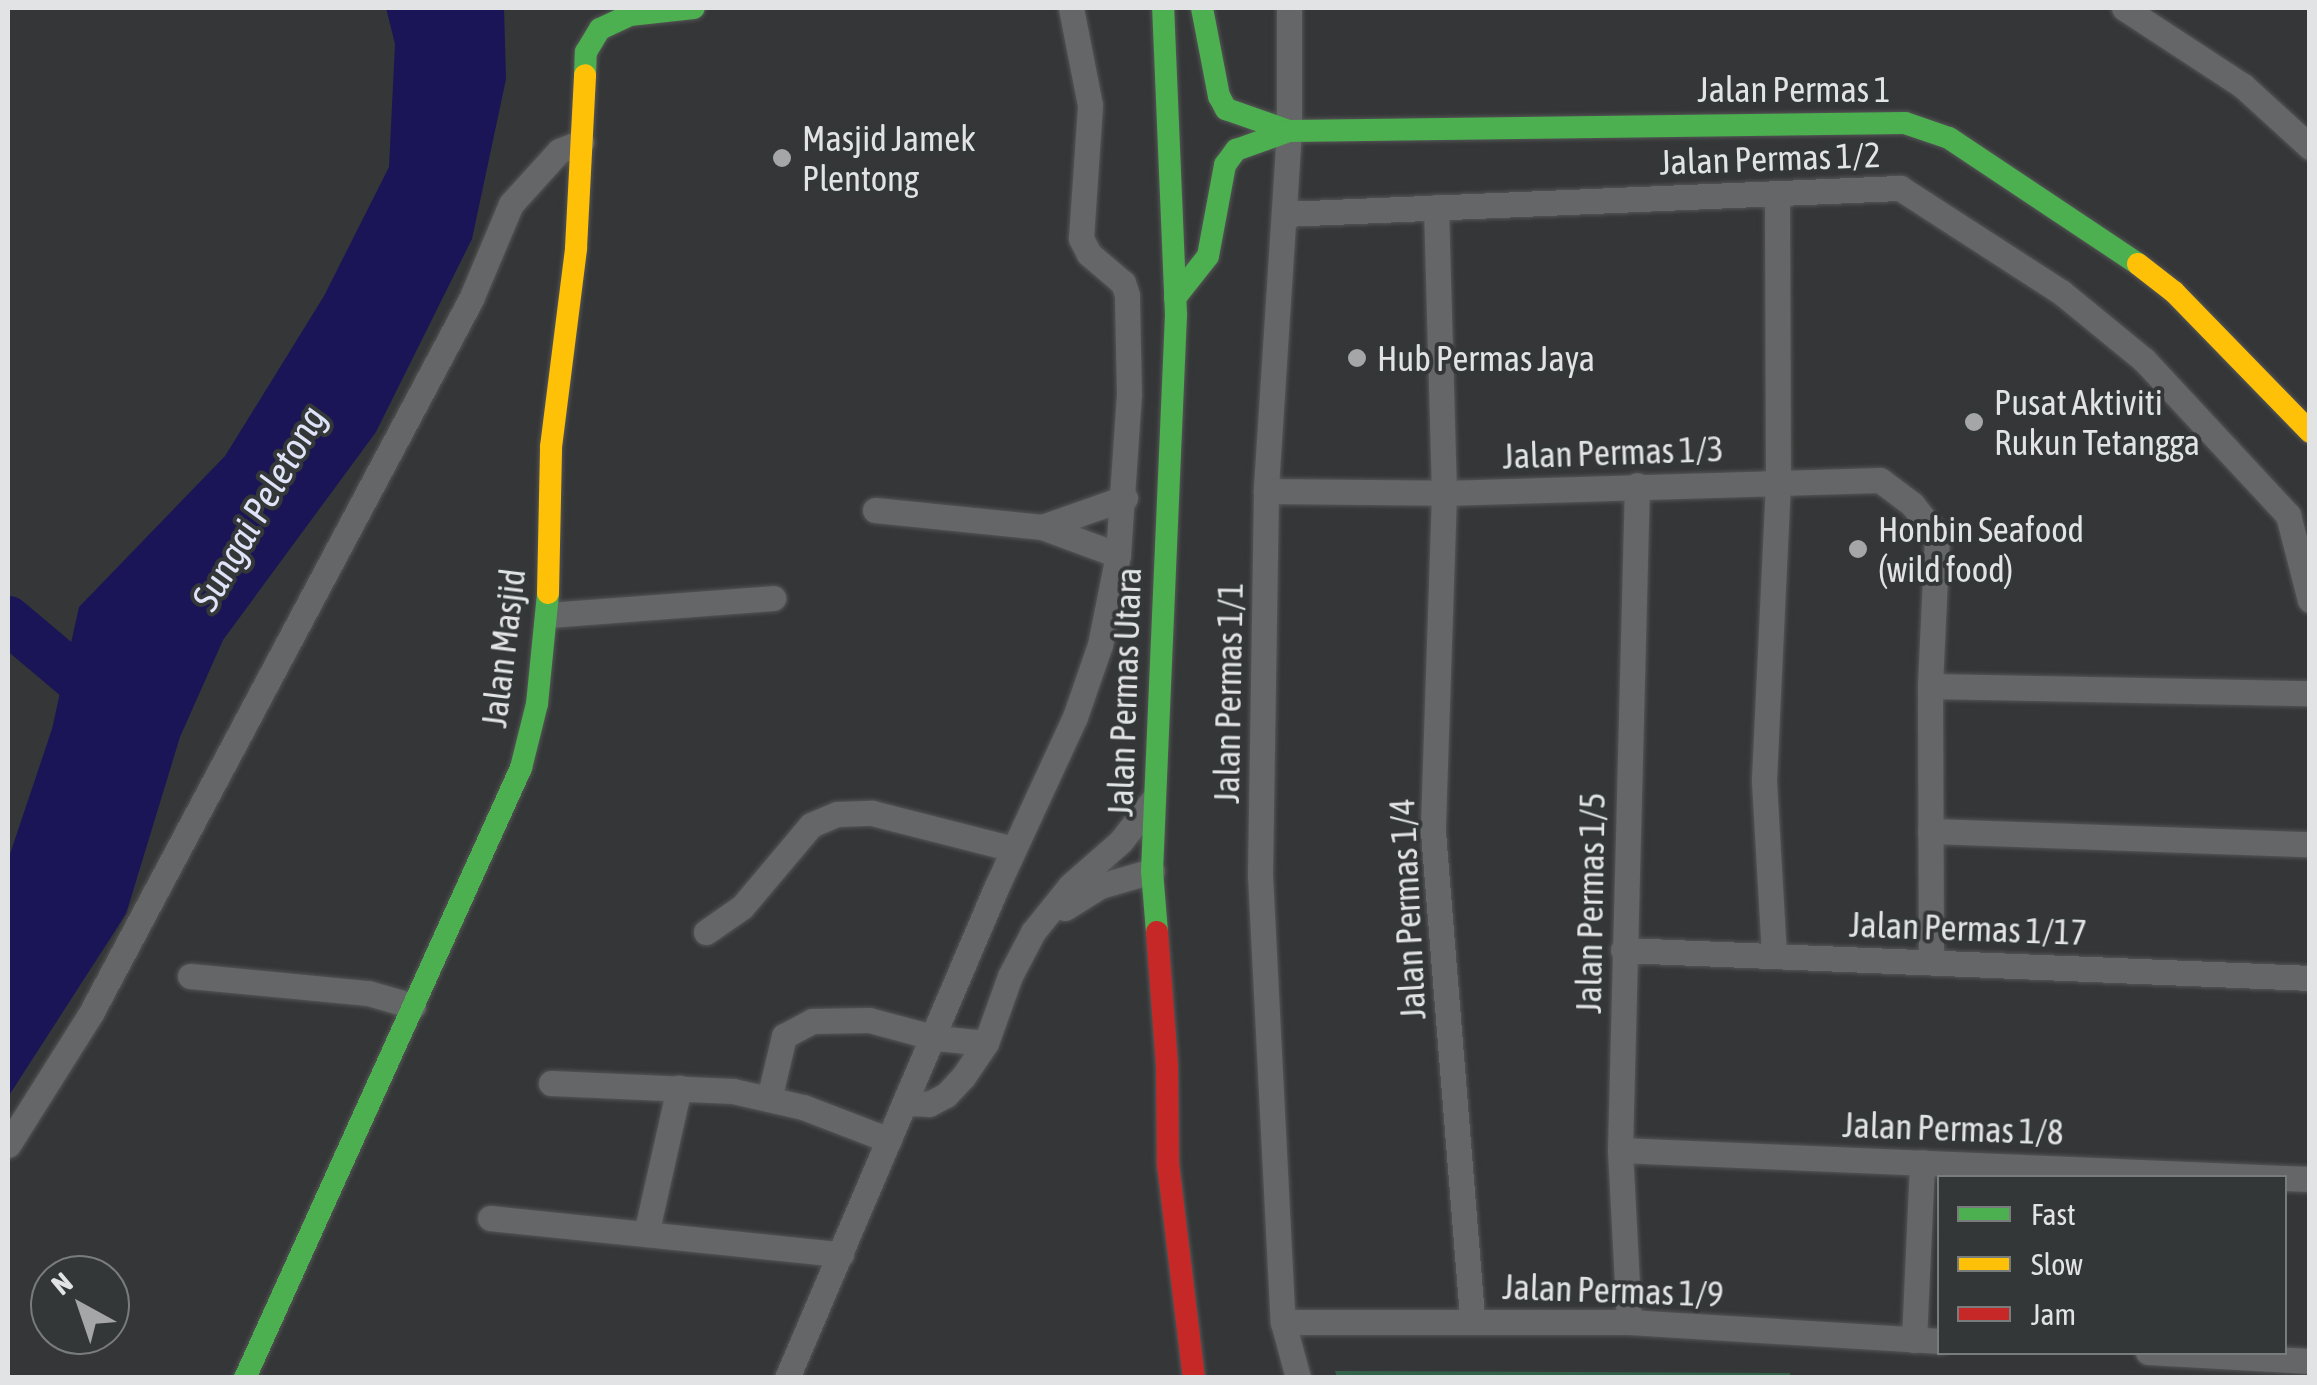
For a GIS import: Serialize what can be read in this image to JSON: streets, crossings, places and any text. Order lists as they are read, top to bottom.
{
  "streets": {
    "street": [
      "Jalan Permas 1",
      "Jalan Permas 1/2",
      "Jalan Permas 1/3",
      "Jalan Masjid",
      "Jalan Permas Utara",
      "Jalan Permas 1/1",
      "Jalan Permas 1/5",
      "Jalan Permas 1/4",
      "Jalan Permas 1/17",
      "Jalan Permas 1/8",
      "Jalan Permas 1/9"
    ]
  },
  "crossings": [
    ["Jalan Permas 1", "Jalan Permas Utara"],
    ["Jalan Permas 1", "Jalan Permas 1/1"],
    ["Jalan Permas 1/2", "Jalan Permas 1/1"],
    ["Jalan Permas 1/2", "Jalan Permas 1/4"],
    ["Jalan Permas 1/3", "Jalan Permas 1/1"],
    ["Jalan Permas 1/3", "Jalan Permas 1/5"],
    ["Jalan Permas 1/3", "Jalan Permas 1/4"],
    ["Jalan Permas 1/1", "Jalan Permas 1/9"],
    ["Jalan Permas 1/5", "Jalan Permas 1/17"],
    ["Jalan Permas 1/5", "Jalan Permas 1/8"],
    ["Jalan Permas 1/5", "Jalan Permas 1/9"],
    ["Jalan Permas 1/4", "Jalan Permas 1/9"]
  ],
  "water": ["Sungai Peletong"],
  "places": [
    "Masjid Jamek Plentong",
    "Hub Permas Jaya",
    "Pusat Aktiviti Rukun Tetangga",
    "Honbin Seafood (wild food)"
  ],
  "legend": ["Fast", "Slow", "Jam"],
  "north": "top left"
}
